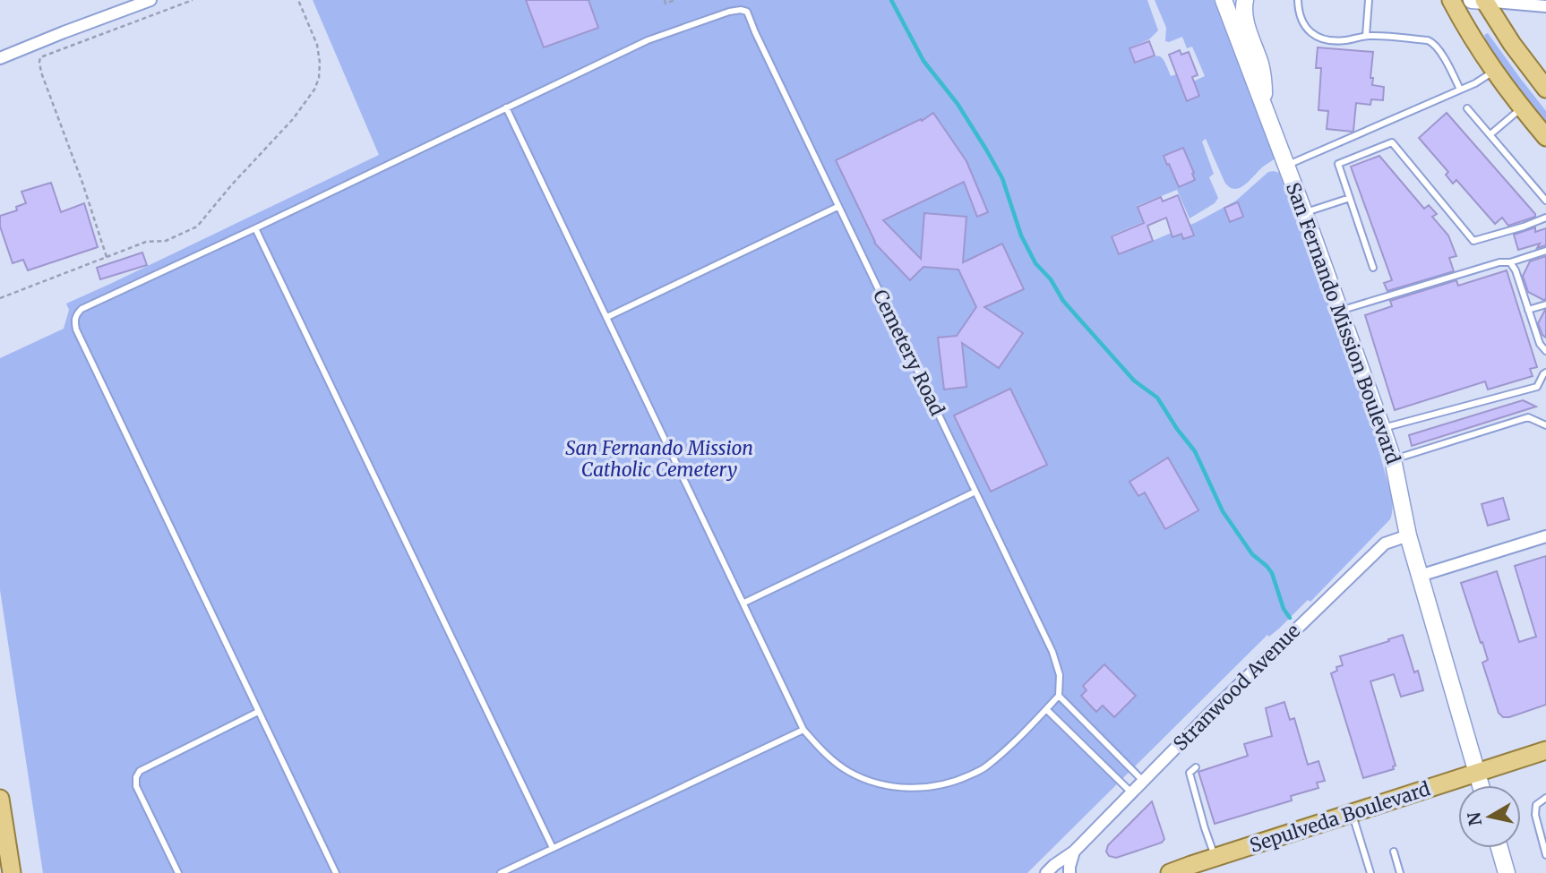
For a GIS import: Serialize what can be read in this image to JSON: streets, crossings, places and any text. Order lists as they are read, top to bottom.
{
  "streets": {
    "main road": ["San Fernando Mission Boulevard", "Sepulveda Boulevard"],
    "street": ["Stranwood Avenue"],
    "lane": ["Cemetery Road"]
  },
  "crossings": [
    ["San Fernando Mission Boulevard", "Stranwood Avenue"],
    ["San Fernando Mission Boulevard", "Sepulveda Boulevard"]
  ],
  "parks": ["San Fernando Mission Catholic Cemetery"],
  "north": "left"
}
